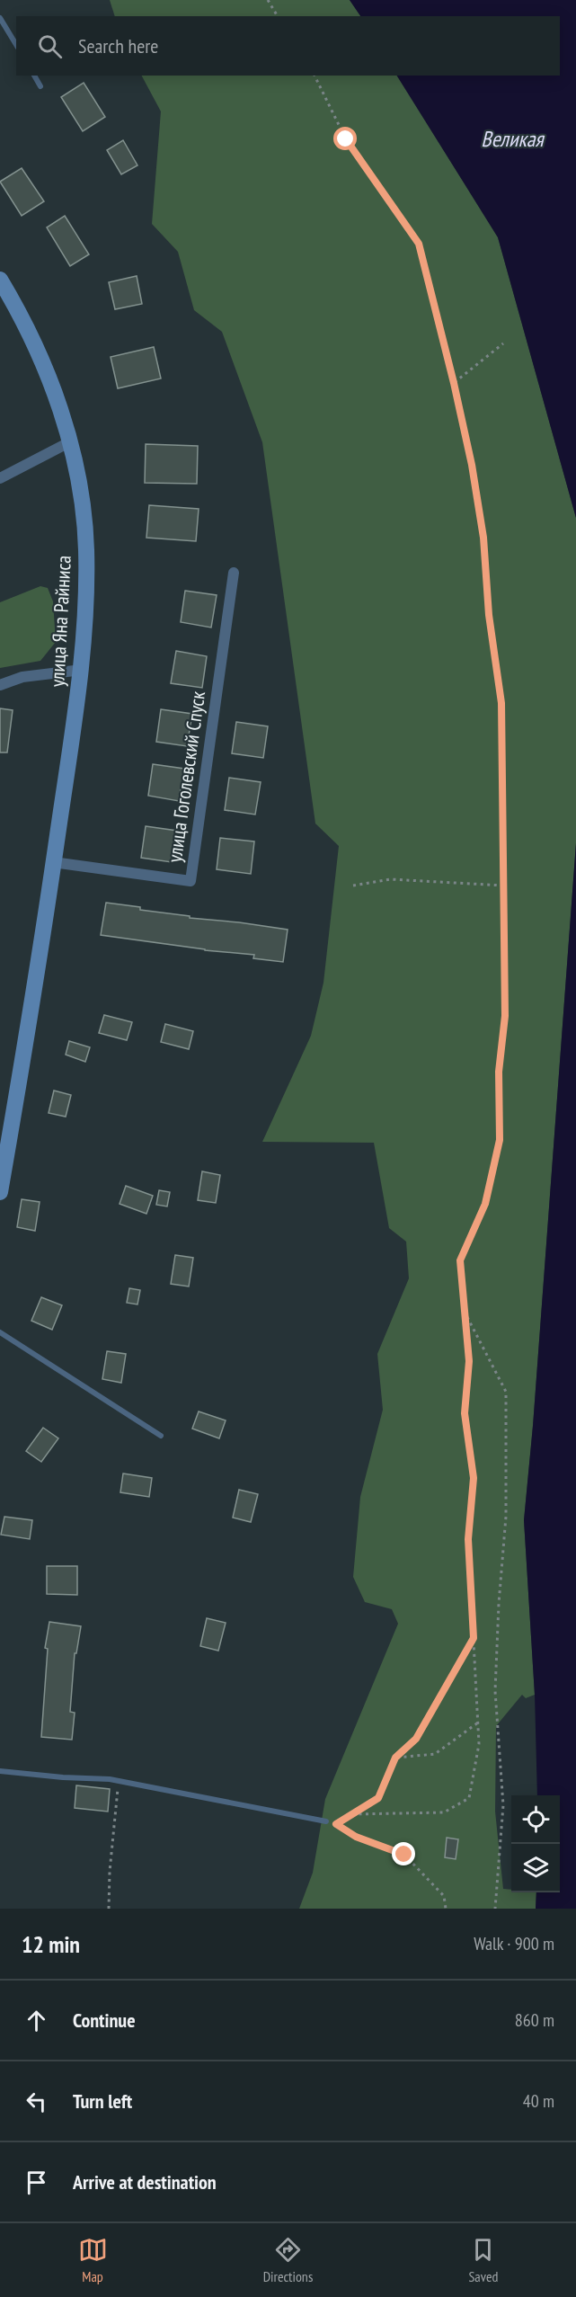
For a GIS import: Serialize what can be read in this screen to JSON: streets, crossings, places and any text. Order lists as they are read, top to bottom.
{
  "streets": {
    "street": ["улица Яна Райниса", "улица Гоголевский Спуск"]
  },
  "crossings": [
    ["улица Яна Райниса", "улица Гоголевский Спуск"]
  ],
  "water": ["Великая"],
  "page": {
    "search": "Search here",
    "heading": ["12 min", "Walk · 900 m"],
    "list": [
      ["Continue", "860 m"],
      ["Turn left", "40 m"],
      "Arrive at destination"
    ],
    "nav": ["Map", "Directions", "Saved"]
  }
}
